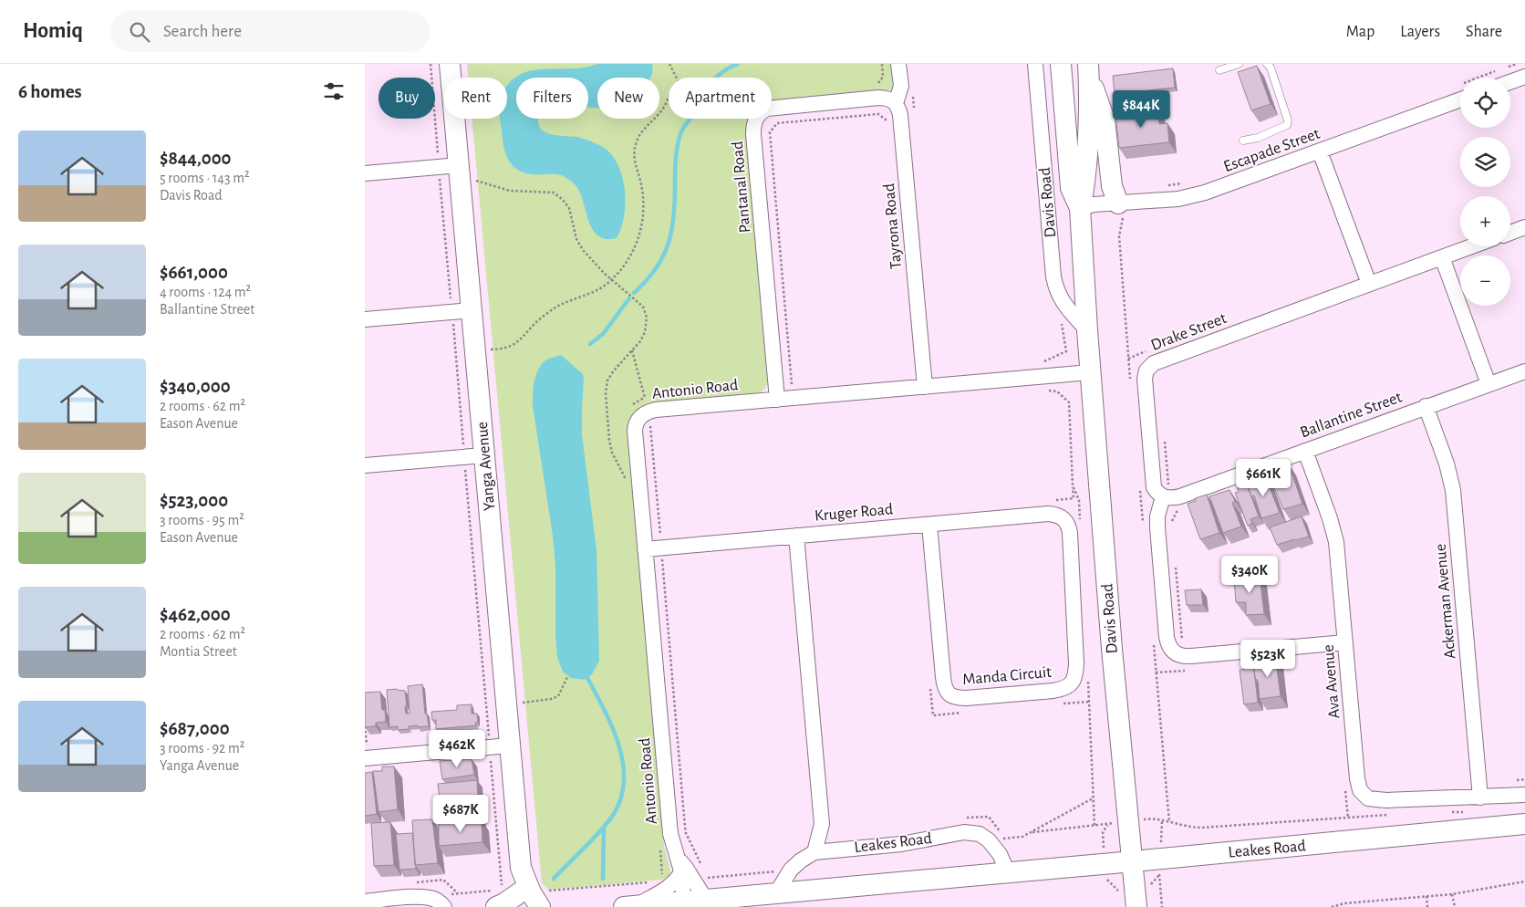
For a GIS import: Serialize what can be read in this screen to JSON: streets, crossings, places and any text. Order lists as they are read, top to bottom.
{
  "streets": {
    "street": [
      "Escapade Street",
      "Pantanal Road",
      "Davis Road",
      "Tayrona Road",
      "Drake Street",
      "Antonio Road",
      "Ballantine Street",
      "Yanga Avenue",
      "Kruger Road",
      "Ackerman Avenue",
      "Manda Circuit",
      "Ava Avenue",
      "Leakes Road"
    ]
  },
  "crossings": [
    ["Escapade Street", "Davis Road"],
    ["Pantanal Road", "Tayrona Road"],
    ["Pantanal Road", "Antonio Road"],
    ["Davis Road", "Antonio Road"],
    ["Davis Road", "Leakes Road"],
    ["Tayrona Road", "Antonio Road"],
    ["Drake Street", "Ballantine Street"],
    ["Antonio Road", "Kruger Road"],
    ["Antonio Road", "Leakes Road"],
    ["Ballantine Street", "Ackerman Avenue"],
    ["Ballantine Street", "Ava Avenue"],
    ["Kruger Road", "Manda Circuit"],
    ["Ackerman Avenue", "Ava Avenue"]
  ],
  "page": {
    "header": "Homiq",
    "search": "Search here",
    "nav": ["Map", "Layers", "Share"],
    "heading": "6 homes",
    "map_buttons": ["+", "−"],
    "chip": [
      "Buy",
      "Rent",
      "Filters",
      "New",
      "Apartment"
    ],
    "price": [
      "$844K",
      "$661K",
      "$340K",
      "$523K",
      "$462K",
      "$687K"
    ],
    "list": [
      {
        "name": "$844,000",
        "note": "5 rooms · 143 m² · Davis Road"
      },
      {
        "name": "$661,000",
        "note": "4 rooms · 124 m² · Ballantine Street"
      },
      {
        "name": "$340,000",
        "note": "2 rooms · 62 m² · Eason Avenue"
      },
      {
        "name": "$523,000",
        "note": "3 rooms · 95 m² · Eason Avenue"
      },
      {
        "name": "$462,000",
        "note": "2 rooms · 62 m² · Montia Street"
      },
      {
        "name": "$687,000",
        "note": "3 rooms · 92 m² · Yanga Avenue"
      }
    ]
  }
}
